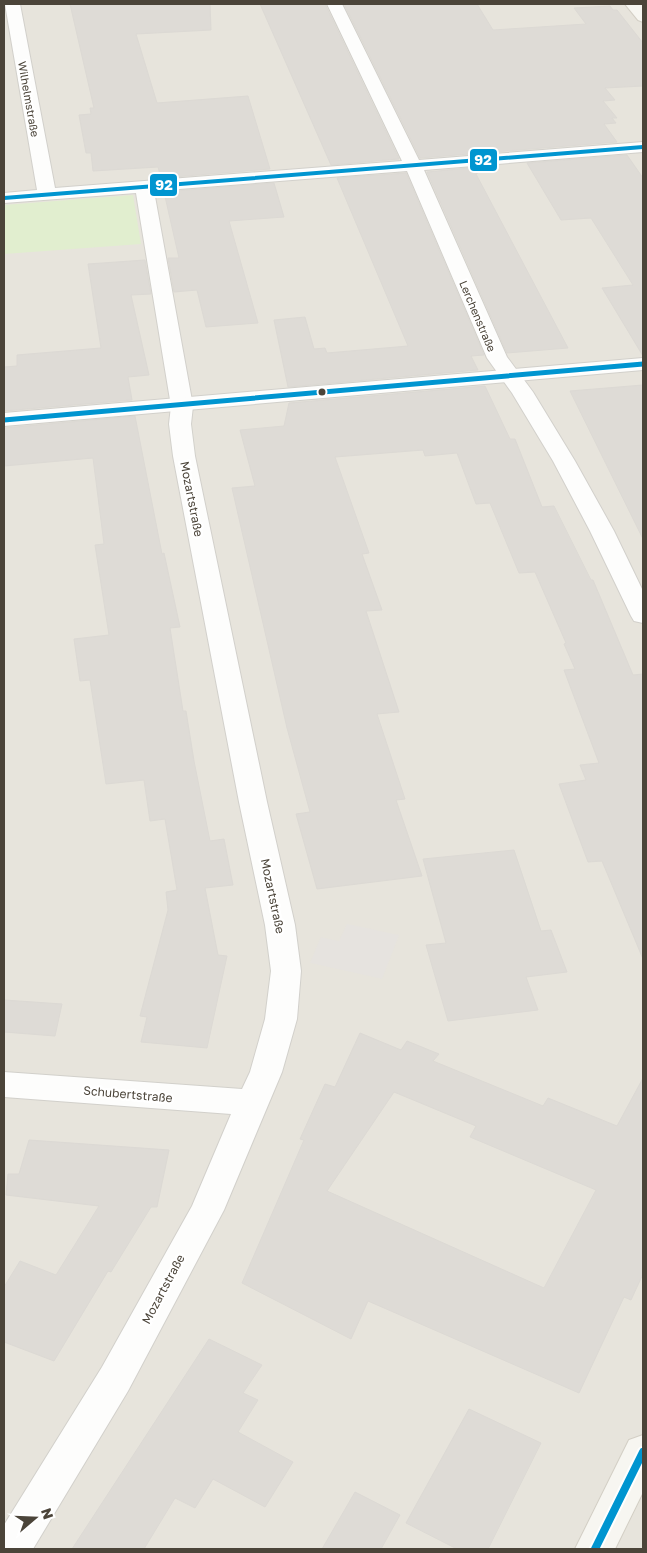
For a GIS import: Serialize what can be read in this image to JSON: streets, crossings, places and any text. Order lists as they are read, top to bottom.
{
  "streets": {
    "street": [
      "Wilhelmstraße",
      "Lerchenstraße",
      "Mozartstraße",
      "Schubertstraße"
    ]
  },
  "crossings": [
    ["Mozartstraße", "Schubertstraße"]
  ],
  "lines": ["transit line 92"],
  "north": "right"
}
